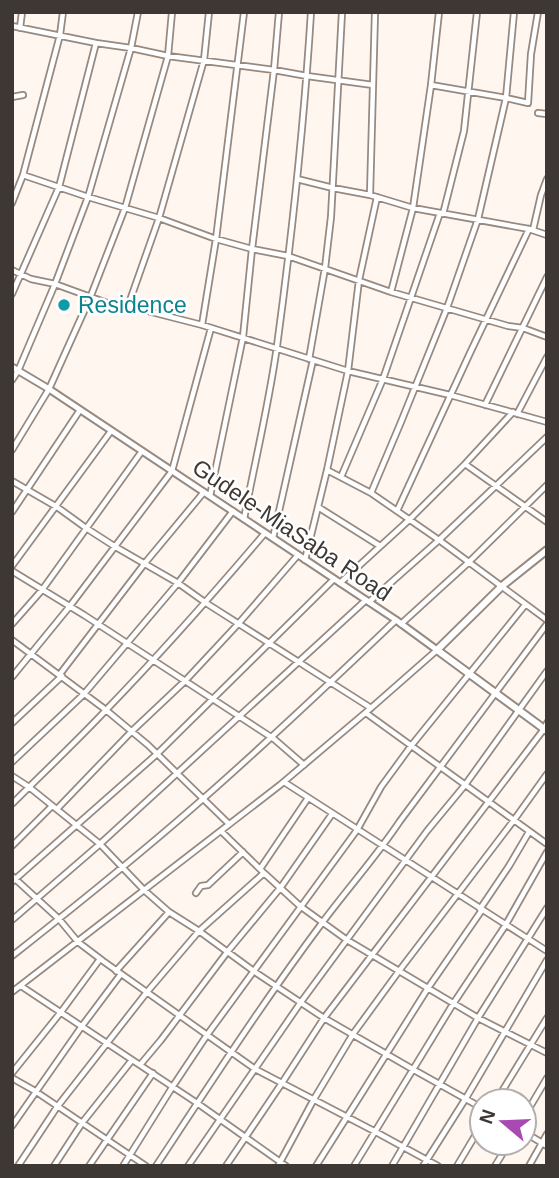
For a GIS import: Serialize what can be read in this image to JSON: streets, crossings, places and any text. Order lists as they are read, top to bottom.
{
  "streets": {
    "main road": ["Gudele-MiaSaba Road"]
  },
  "places": ["Residence"],
  "north": "left"
}
